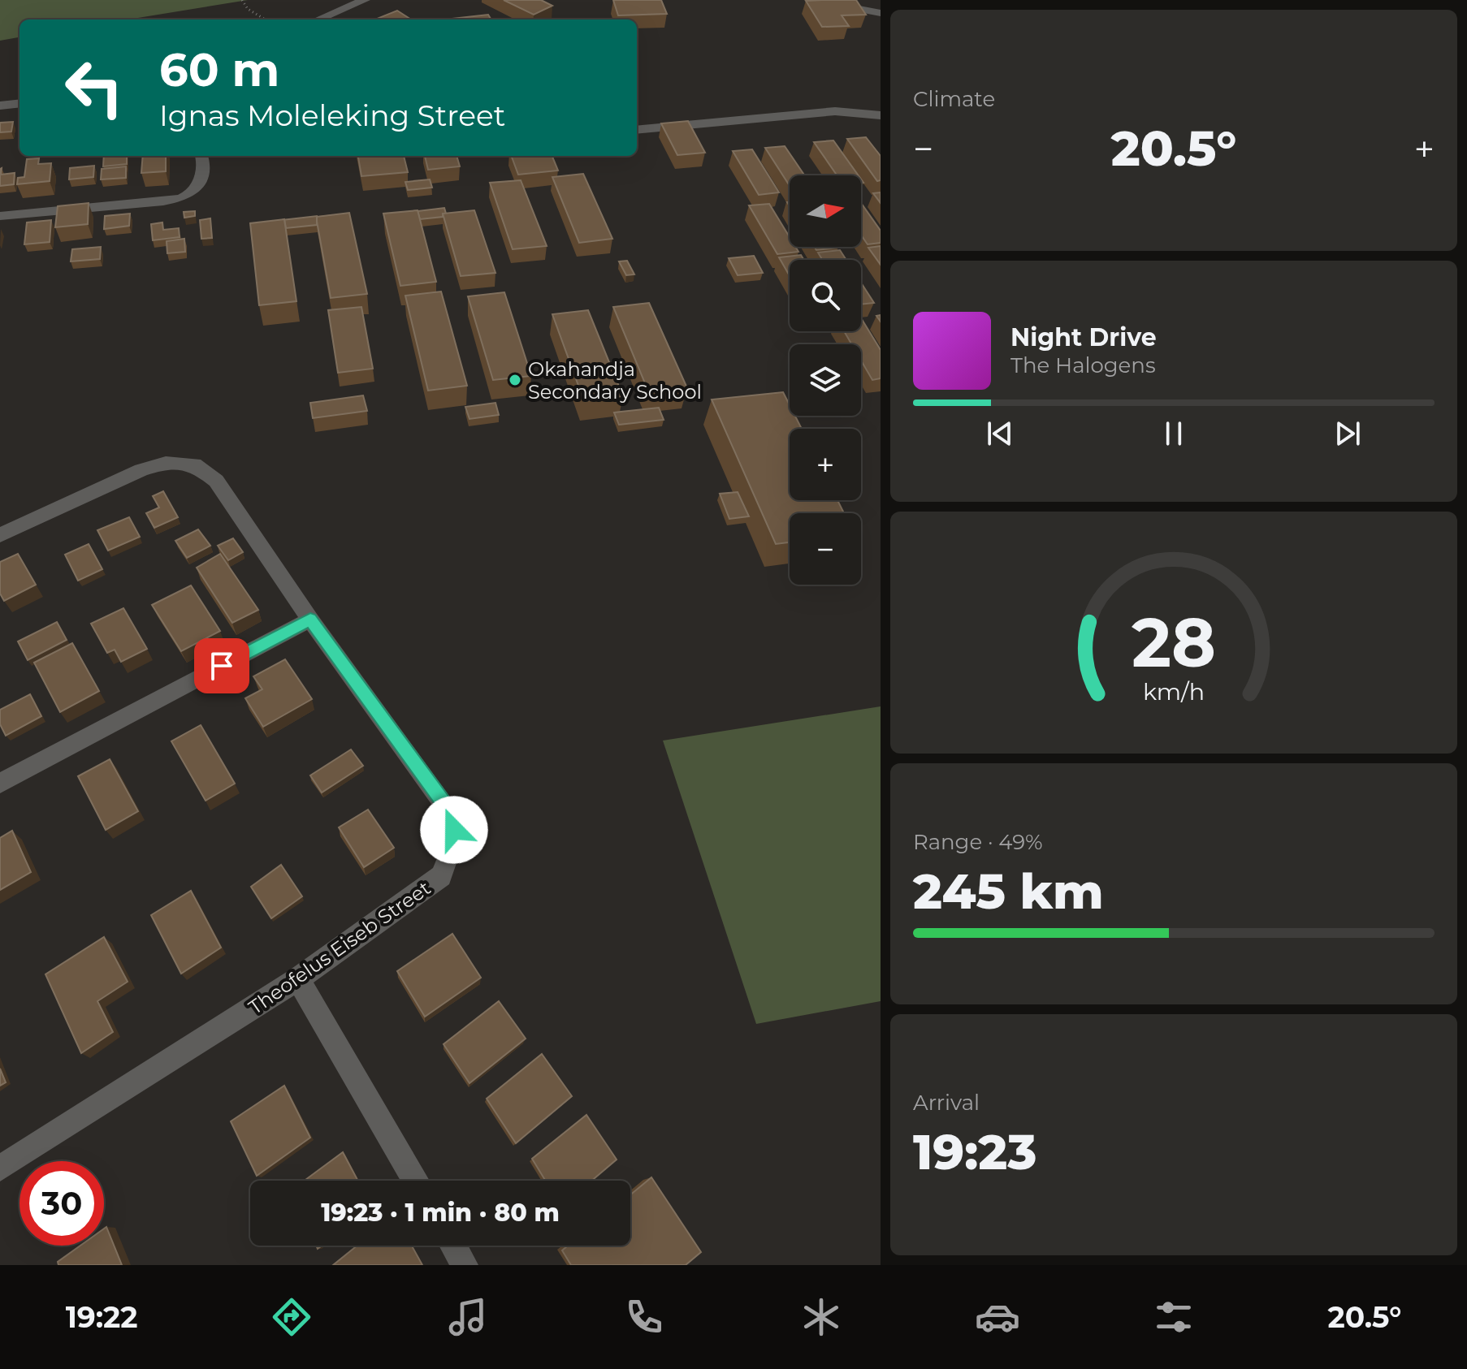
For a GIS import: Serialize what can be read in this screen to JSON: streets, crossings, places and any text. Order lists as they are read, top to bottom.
{
  "streets": {
    "street": ["Theofelus Eiseb Street"]
  },
  "places": ["Okahandja Secondary School"],
  "north": "right",
  "page": {
    "tile": [
      "Climate",
      ["Range · 49%", "245 km"],
      ["Arrival", "19:23"]
    ],
    "turn": ["60 m", "Ignas Moleleking Street"],
    "heat": ["−", "20.5°", "+"],
    "map_buttons": ["+", "−"],
    "song": ["Night Drive", "The Halogens"],
    "limit": "30",
    "trip": "19:23 · 1 min · 80 m",
    "tabs": ["19:22", "20.5°"],
    "gauge": ["28", "km/h"]
  }
}
